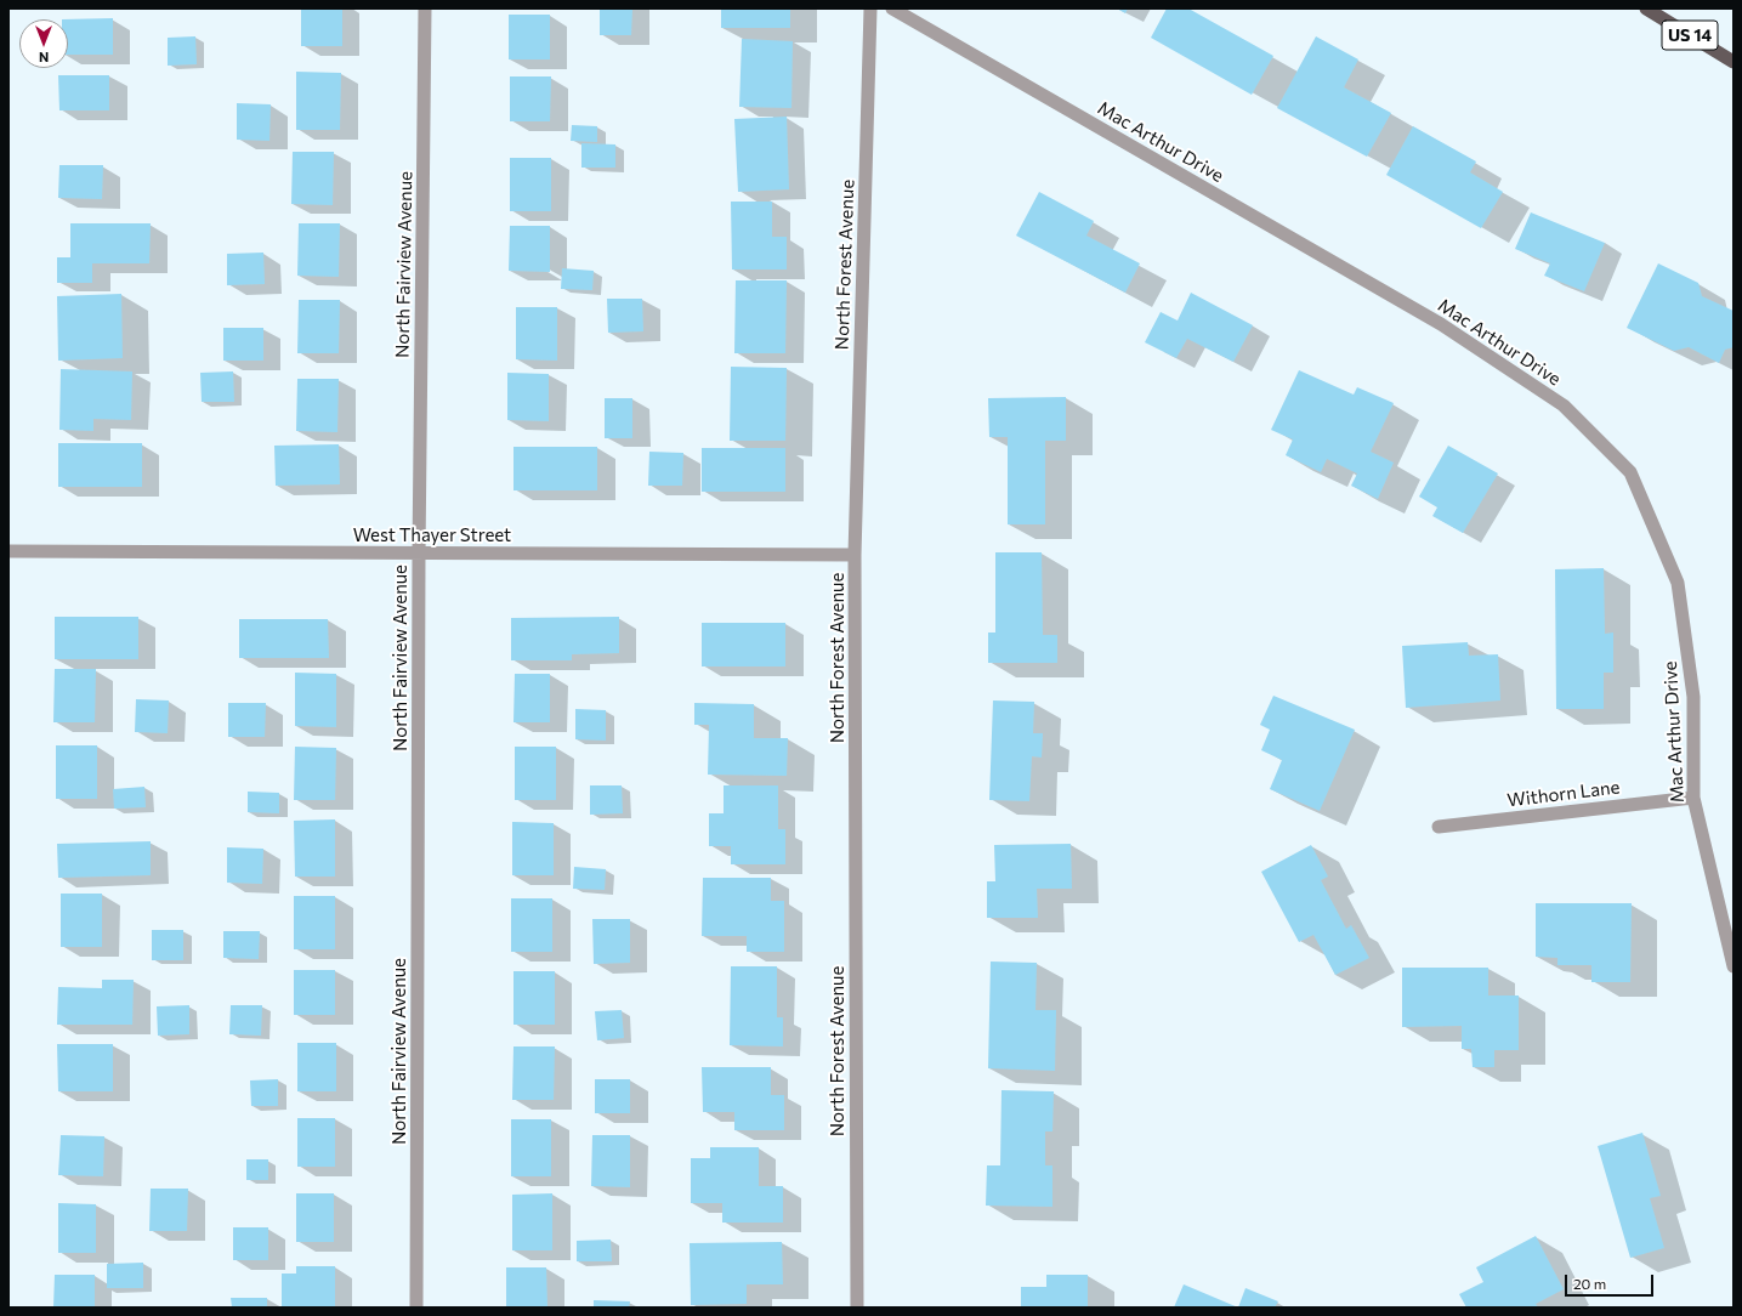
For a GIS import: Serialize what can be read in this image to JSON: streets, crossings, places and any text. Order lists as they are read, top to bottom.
{
  "streets": {
    "main road": ["US 14"],
    "street": [
      "Mac Arthur Drive",
      "North Fairview Avenue",
      "North Forest Avenue",
      "West Thayer Street",
      "Withorn Lane"
    ]
  },
  "crossings": [
    ["Mac Arthur Drive", "Withorn Lane"],
    ["North Fairview Avenue", "West Thayer Street"],
    ["North Forest Avenue", "West Thayer Street"]
  ],
  "scale_bar": "20 m",
  "north": "bottom"
}
